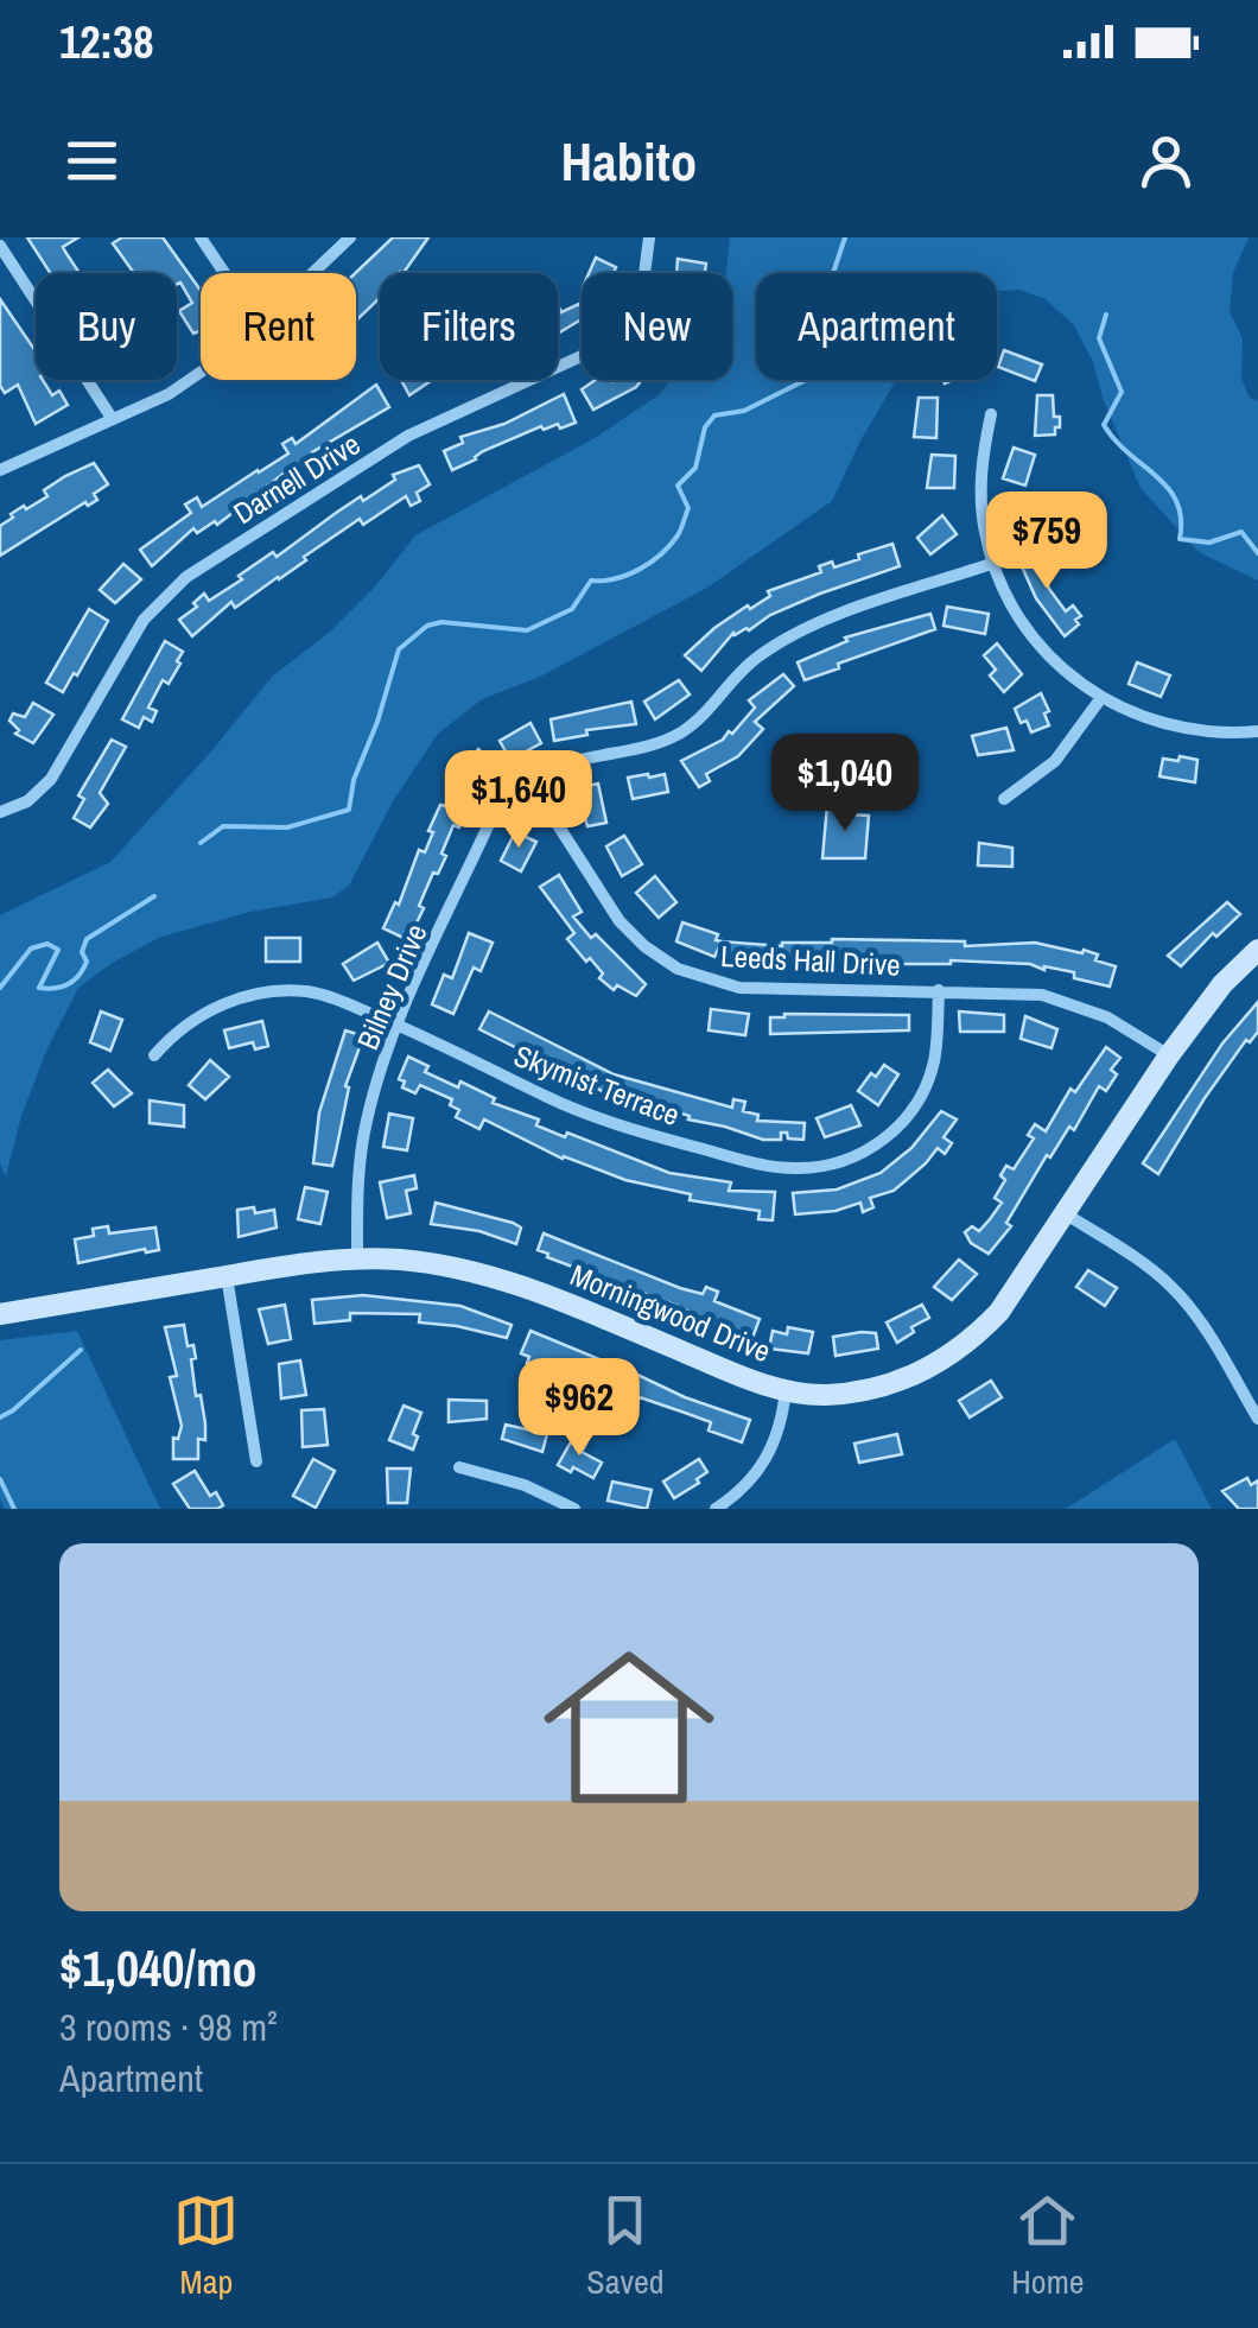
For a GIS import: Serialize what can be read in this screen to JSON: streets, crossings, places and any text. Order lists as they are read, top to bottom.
{
  "streets": {
    "street": [
      "Darnell Drive",
      "Leeds Hall Drive",
      "Bilney Drive",
      "Skymist Terrace",
      "Morningwood Drive"
    ]
  },
  "crossings": [
    ["Leeds Hall Drive", "Bilney Drive"],
    ["Leeds Hall Drive", "Skymist Terrace"],
    ["Leeds Hall Drive", "Morningwood Drive"],
    ["Bilney Drive", "Skymist Terrace"],
    ["Bilney Drive", "Morningwood Drive"]
  ],
  "page": {
    "status": "12:38",
    "header": "Habito",
    "chip": [
      "Buy",
      "Rent",
      "Filters",
      "New",
      "Apartment"
    ],
    "price": [
      "$759",
      "$1,040",
      "$1,640",
      "$962"
    ],
    "list": [
      {
        "name": "$1,040/mo",
        "note": "3 rooms · 98 m² · Apartment"
      }
    ],
    "tabs": ["Map", "Saved", "Home"]
  }
}
